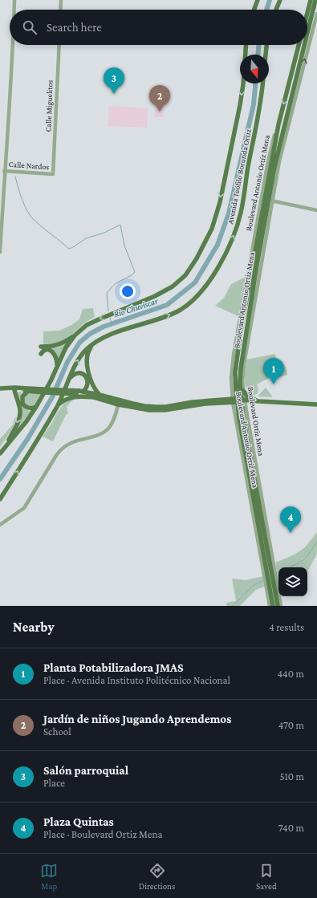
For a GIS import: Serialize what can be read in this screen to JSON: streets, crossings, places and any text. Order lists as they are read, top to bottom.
{
  "streets": {
    "main road": ["Avenida Teófilo Borunda Ortíz", "Boulevard Antonio Ortiz Mena"],
    "street": [
      "Calle Miguelitos",
      "Calle Nardos",
      "Boulevard Antonio Ortíz Mena",
      "Boulevard Ortiz Mena"
    ]
  },
  "crossings": [
    ["Calle Miguelitos", "Calle Nardos"],
    ["Boulevard Antonio Ortíz Mena", "Boulevard Antonio Ortiz Mena"],
    ["Boulevard Antonio Ortíz Mena", "Boulevard Ortiz Mena"],
    ["Boulevard Antonio Ortiz Mena", "Boulevard Ortiz Mena"]
  ],
  "water": ["Rio Chuviscar"],
  "north": "bottom",
  "page": {
    "search": "Search here",
    "pins": [
      "3",
      "2",
      "1",
      "4"
    ],
    "heading": ["Nearby", "4 results"],
    "list": [
      {
        "mark": "1",
        "name": "Planta Potabilizadora JMAS",
        "note": "Place · Avenida Instituto Politécnico Nacional",
        "value": "440 m"
      },
      {
        "mark": "2",
        "name": "Jardín de niños Jugando Aprendemos",
        "note": "School",
        "value": "470 m"
      },
      {
        "mark": "3",
        "name": "Salón parroquial",
        "note": "Place",
        "value": "510 m"
      },
      {
        "mark": "4",
        "name": "Plaza Quintas",
        "note": "Place · Boulevard Ortiz Mena",
        "value": "740 m"
      }
    ],
    "nav": ["Map", "Directions", "Saved"]
  }
}
